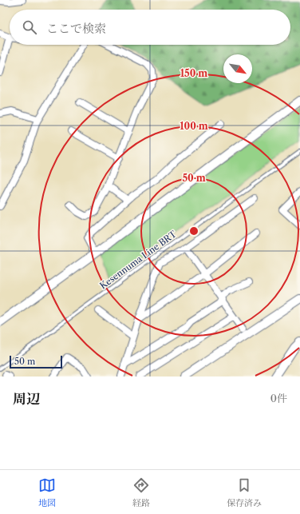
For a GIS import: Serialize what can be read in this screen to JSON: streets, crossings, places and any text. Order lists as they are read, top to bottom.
{
  "streets": {
    "lane": ["Kesennuma Line BRT"]
  },
  "scale_bar": "50 m",
  "north": "bottom right",
  "page": {
    "search": "ここで検索",
    "scale": "50 m",
    "heading": ["周辺", "0件"],
    "nav": ["地図", "経路", "保存済み"]
  },
  "rings": ["150 m", "100 m", "50 m"]
}
